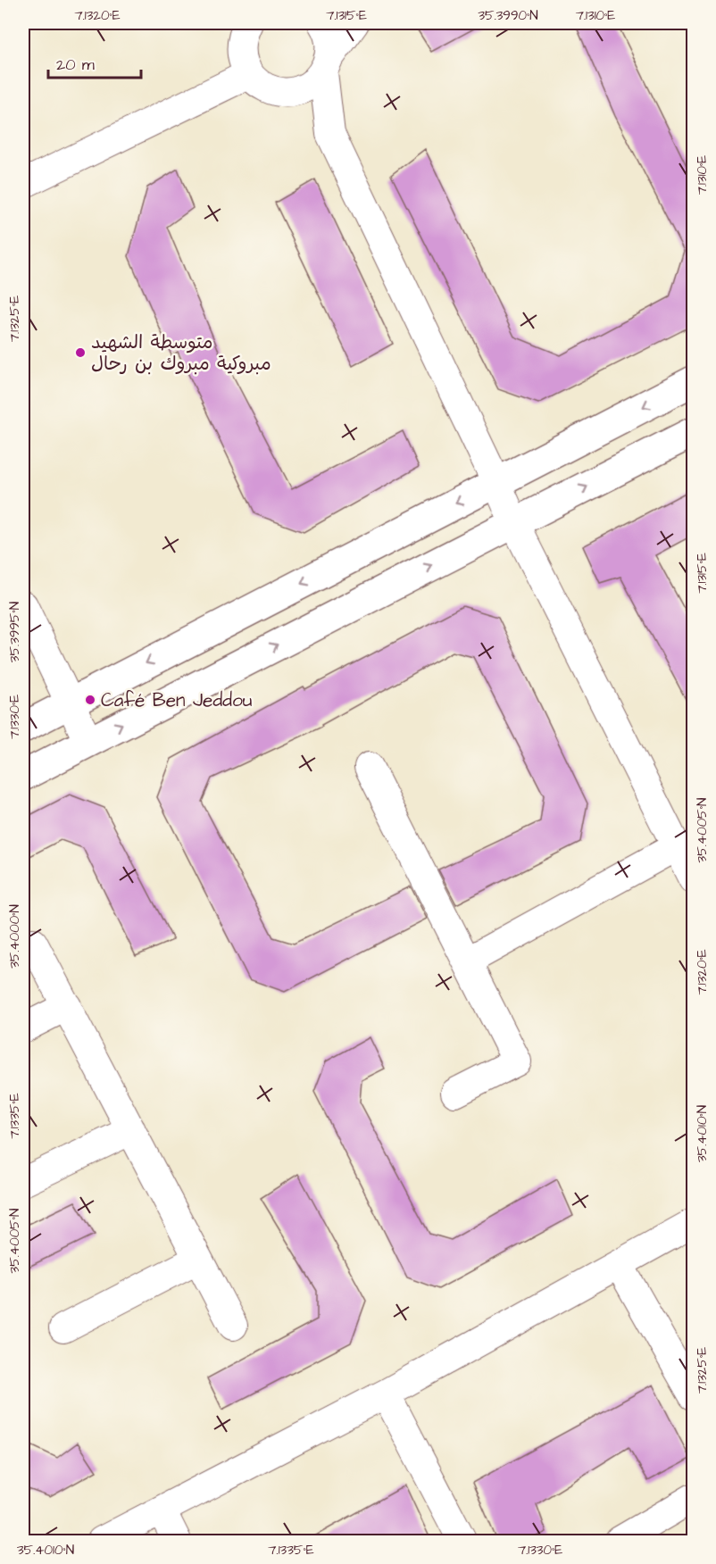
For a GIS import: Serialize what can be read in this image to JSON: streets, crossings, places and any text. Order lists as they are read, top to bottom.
{
  "places": ["متوسطة الشهيد مبروكية مبروك بن رحال", "Café Ben Jeddou"],
  "scale_bar": "20 m",
  "coordinates": [
    "7.1320°E",
    "7.1315°E",
    "35.3990°N",
    "7.1310°E",
    "7.1325°E",
    "35.3995°N",
    "7.1330°E",
    "35.4005°N",
    "35.4000°N",
    "7.1335°E",
    "35.4010°N"
  ]
}
